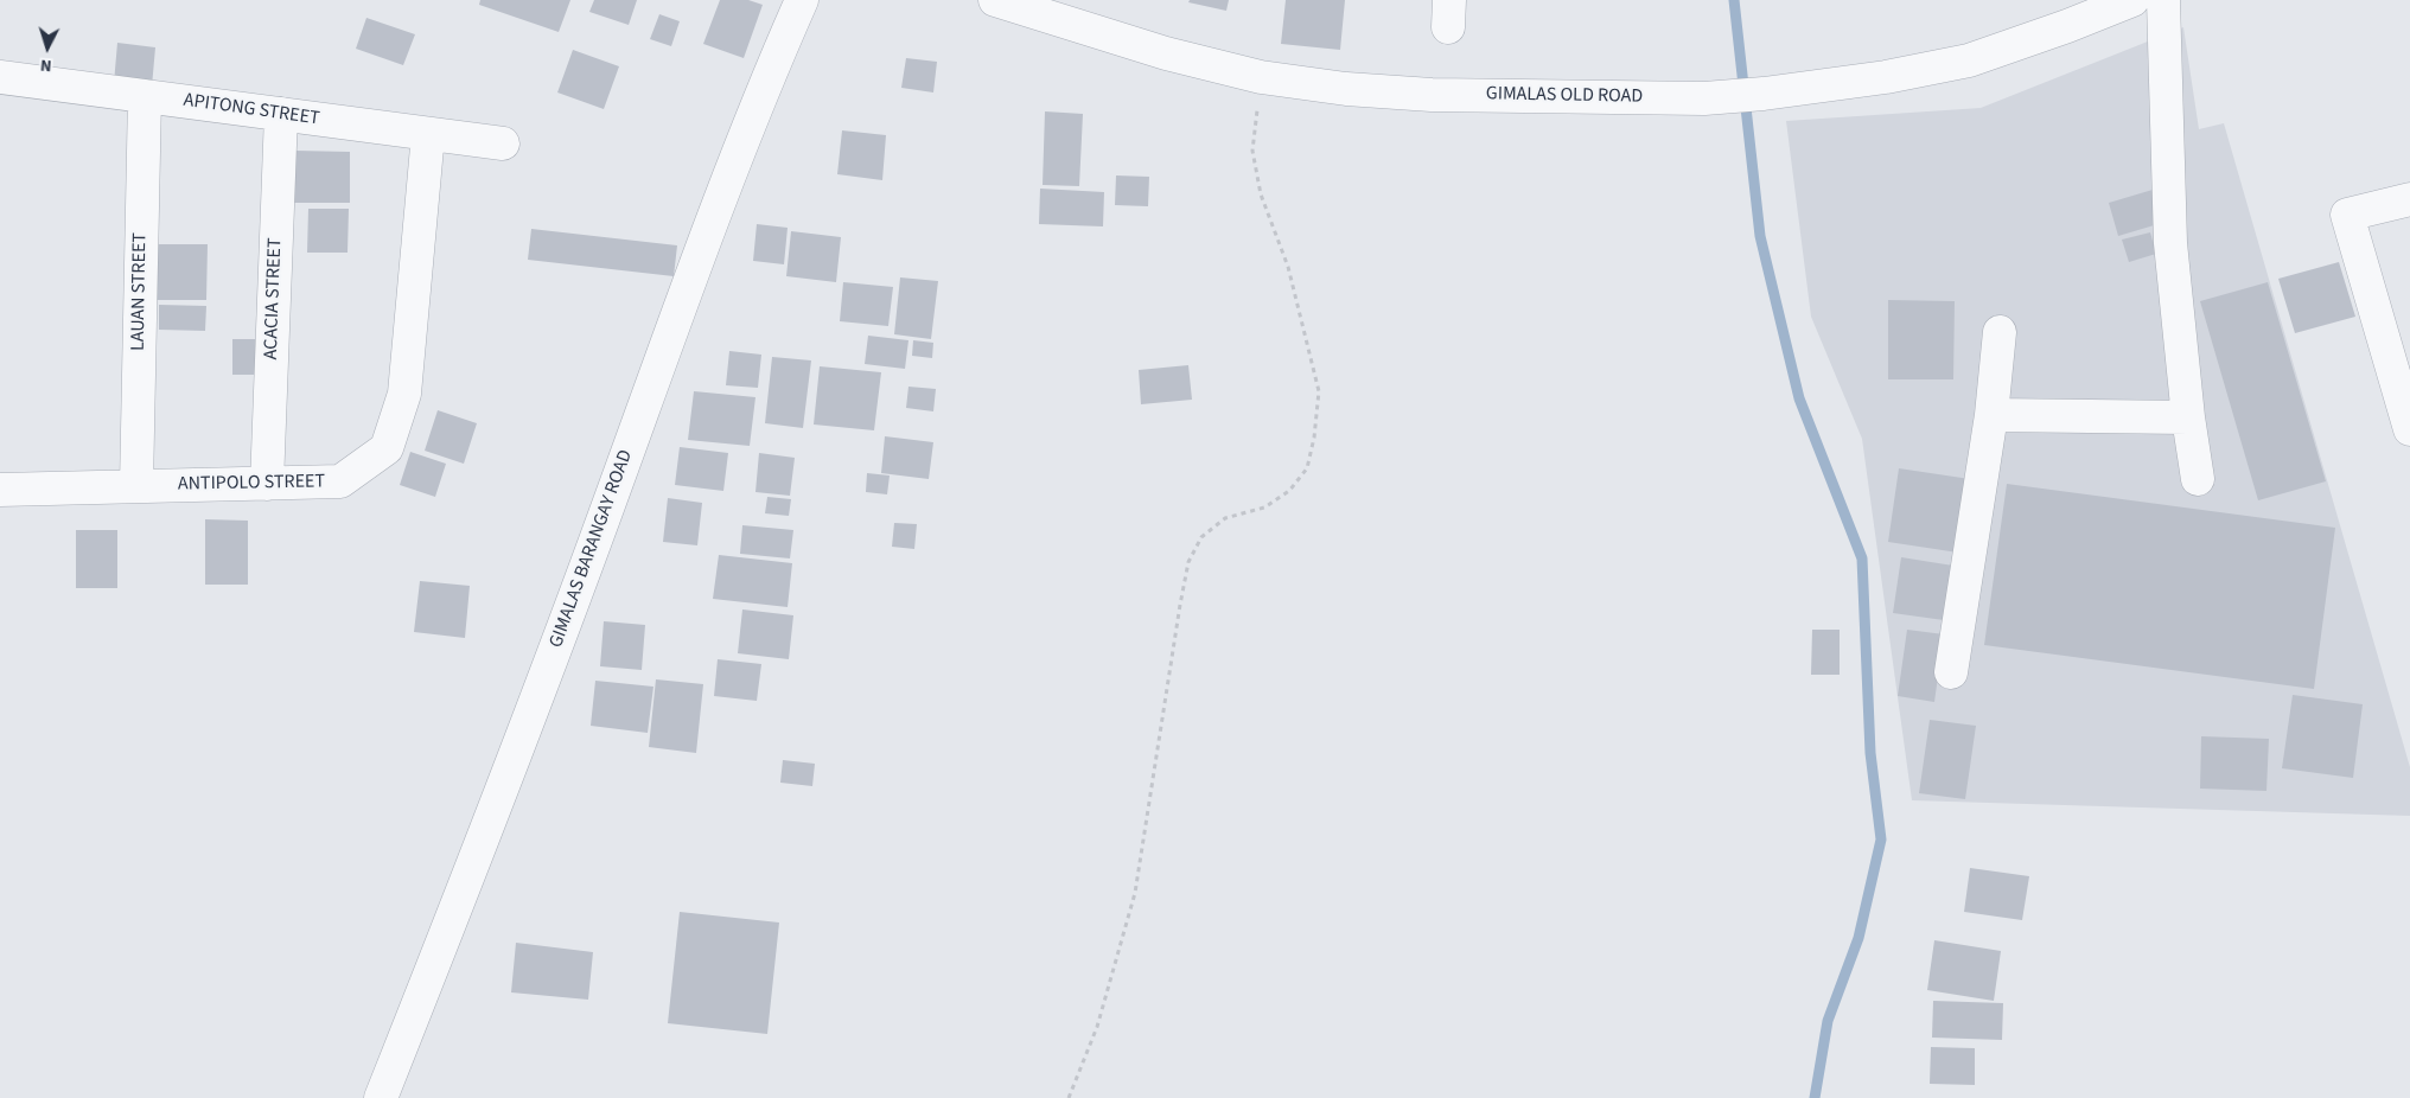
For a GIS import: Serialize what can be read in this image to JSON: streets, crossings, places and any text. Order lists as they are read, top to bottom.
{
  "streets": {
    "street": [
      "GIMALAS OLD ROAD",
      "APITONG STREET",
      "LAUAN STREET",
      "ACACIA STREET",
      "ANTIPOLO STREET",
      "GIMALAS BARANGAY ROAD"
    ]
  },
  "crossings": [
    ["APITONG STREET", "LAUAN STREET"],
    ["APITONG STREET", "ACACIA STREET"],
    ["APITONG STREET", "ANTIPOLO STREET"],
    ["LAUAN STREET", "ANTIPOLO STREET"],
    ["ACACIA STREET", "ANTIPOLO STREET"]
  ],
  "north": "bottom"
}
